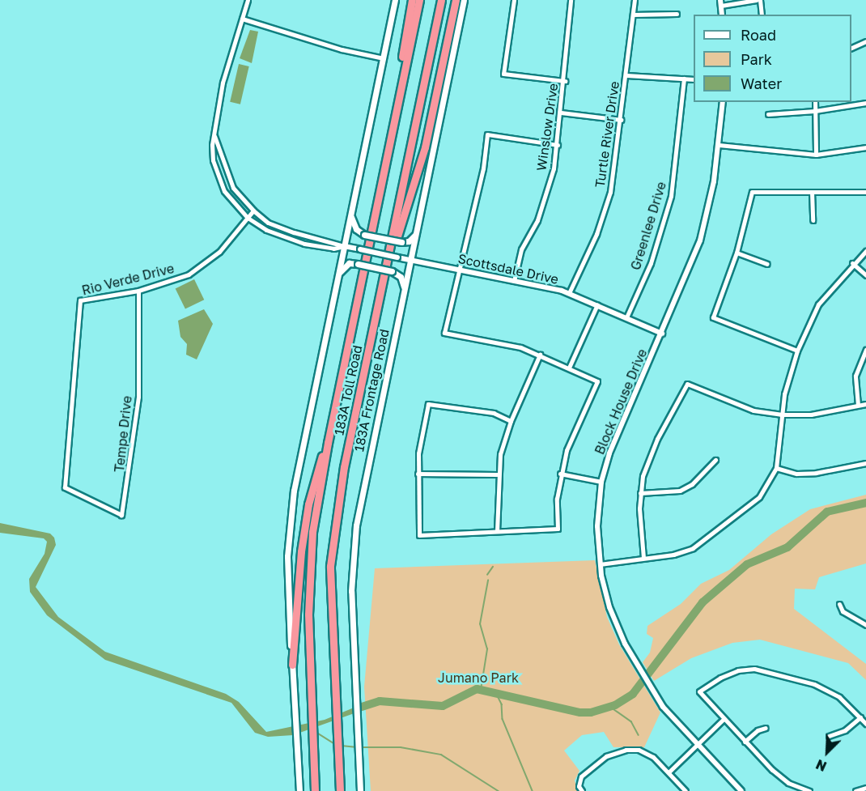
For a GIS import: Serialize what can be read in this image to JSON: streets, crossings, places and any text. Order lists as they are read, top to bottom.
{
  "streets": {
    "highway": ["183A Toll Road"],
    "main road": ["183A Frontage Road"],
    "street": [
      "Winslow Drive",
      "Turtle River Drive",
      "Greenlee Drive",
      "Scottsdale Drive",
      "Rio Verde Drive",
      "Block House Drive",
      "Tempe Drive"
    ]
  },
  "crossings": [
    ["Winslow Drive", "Scottsdale Drive"],
    ["Turtle River Drive", "Scottsdale Drive"],
    ["Greenlee Drive", "Scottsdale Drive"],
    ["Scottsdale Drive", "Rio Verde Drive"],
    ["Scottsdale Drive", "183A Frontage Road"],
    ["Scottsdale Drive", "Block House Drive"],
    ["Rio Verde Drive", "Tempe Drive"]
  ],
  "parks": ["Jumano Park"],
  "legend": ["Road", "Park", "Water"],
  "north": "bottom left"
}
